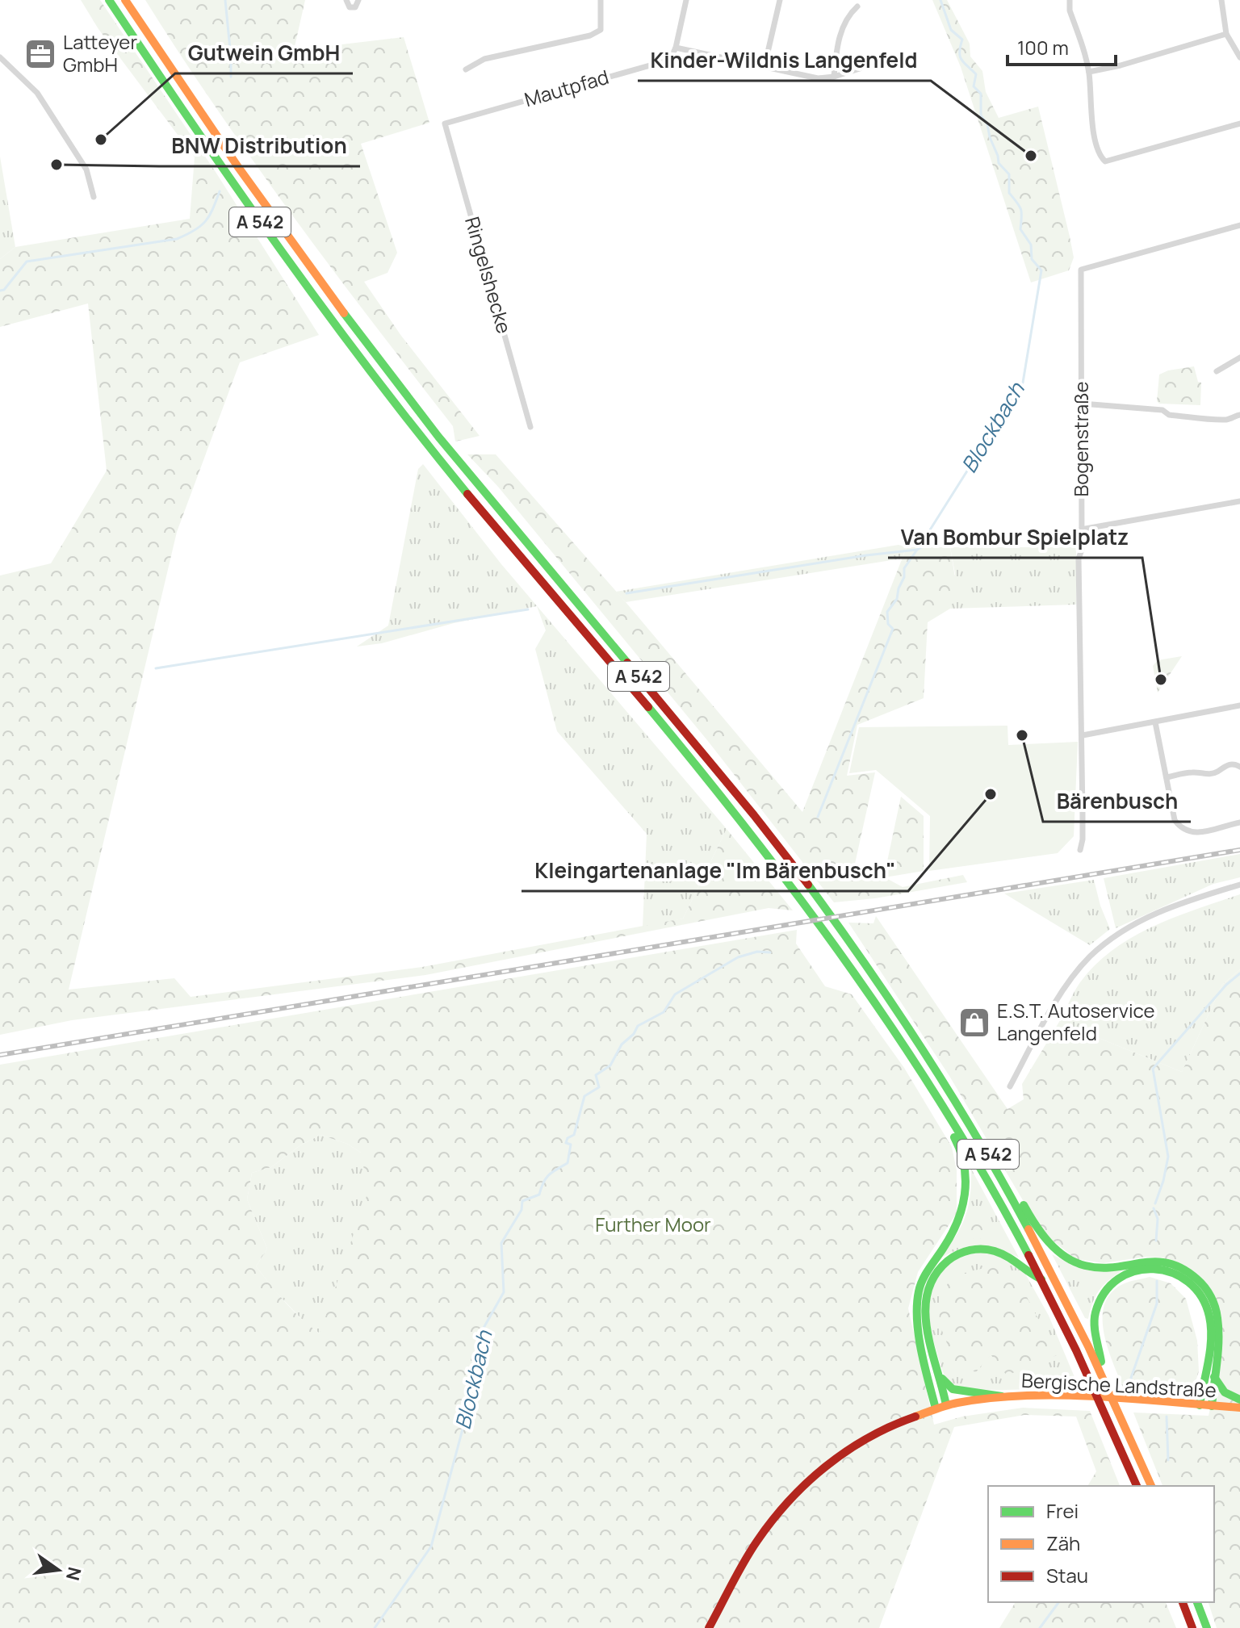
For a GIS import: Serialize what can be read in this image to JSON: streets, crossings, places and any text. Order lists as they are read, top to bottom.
{
  "streets": {
    "main road": ["A 542", "Bergische Landstraße"],
    "street": ["Mautpfad", "Ringelshecke", "Bogenstraße"]
  },
  "crossings": [
    ["Mautpfad", "Ringelshecke"]
  ],
  "water": ["Blockbach"],
  "parks": ["Further Moor"],
  "places": {
    "office": ["Latteyer GmbH"],
    "other": [
      "Gutwein GmbH",
      "Kinder-Wildnis Langenfeld",
      "BNW Distribution",
      "Van Bombur Spielplatz",
      "Bärenbusch",
      "Kleingartenanlage \"Im Bärenbusch\""
    ],
    "shop": ["E.S.T. Autoservice Langenfeld"]
  },
  "legend": ["Frei", "Zäh", "Stau"],
  "scale_bar": "100 m",
  "north": "right"
}
